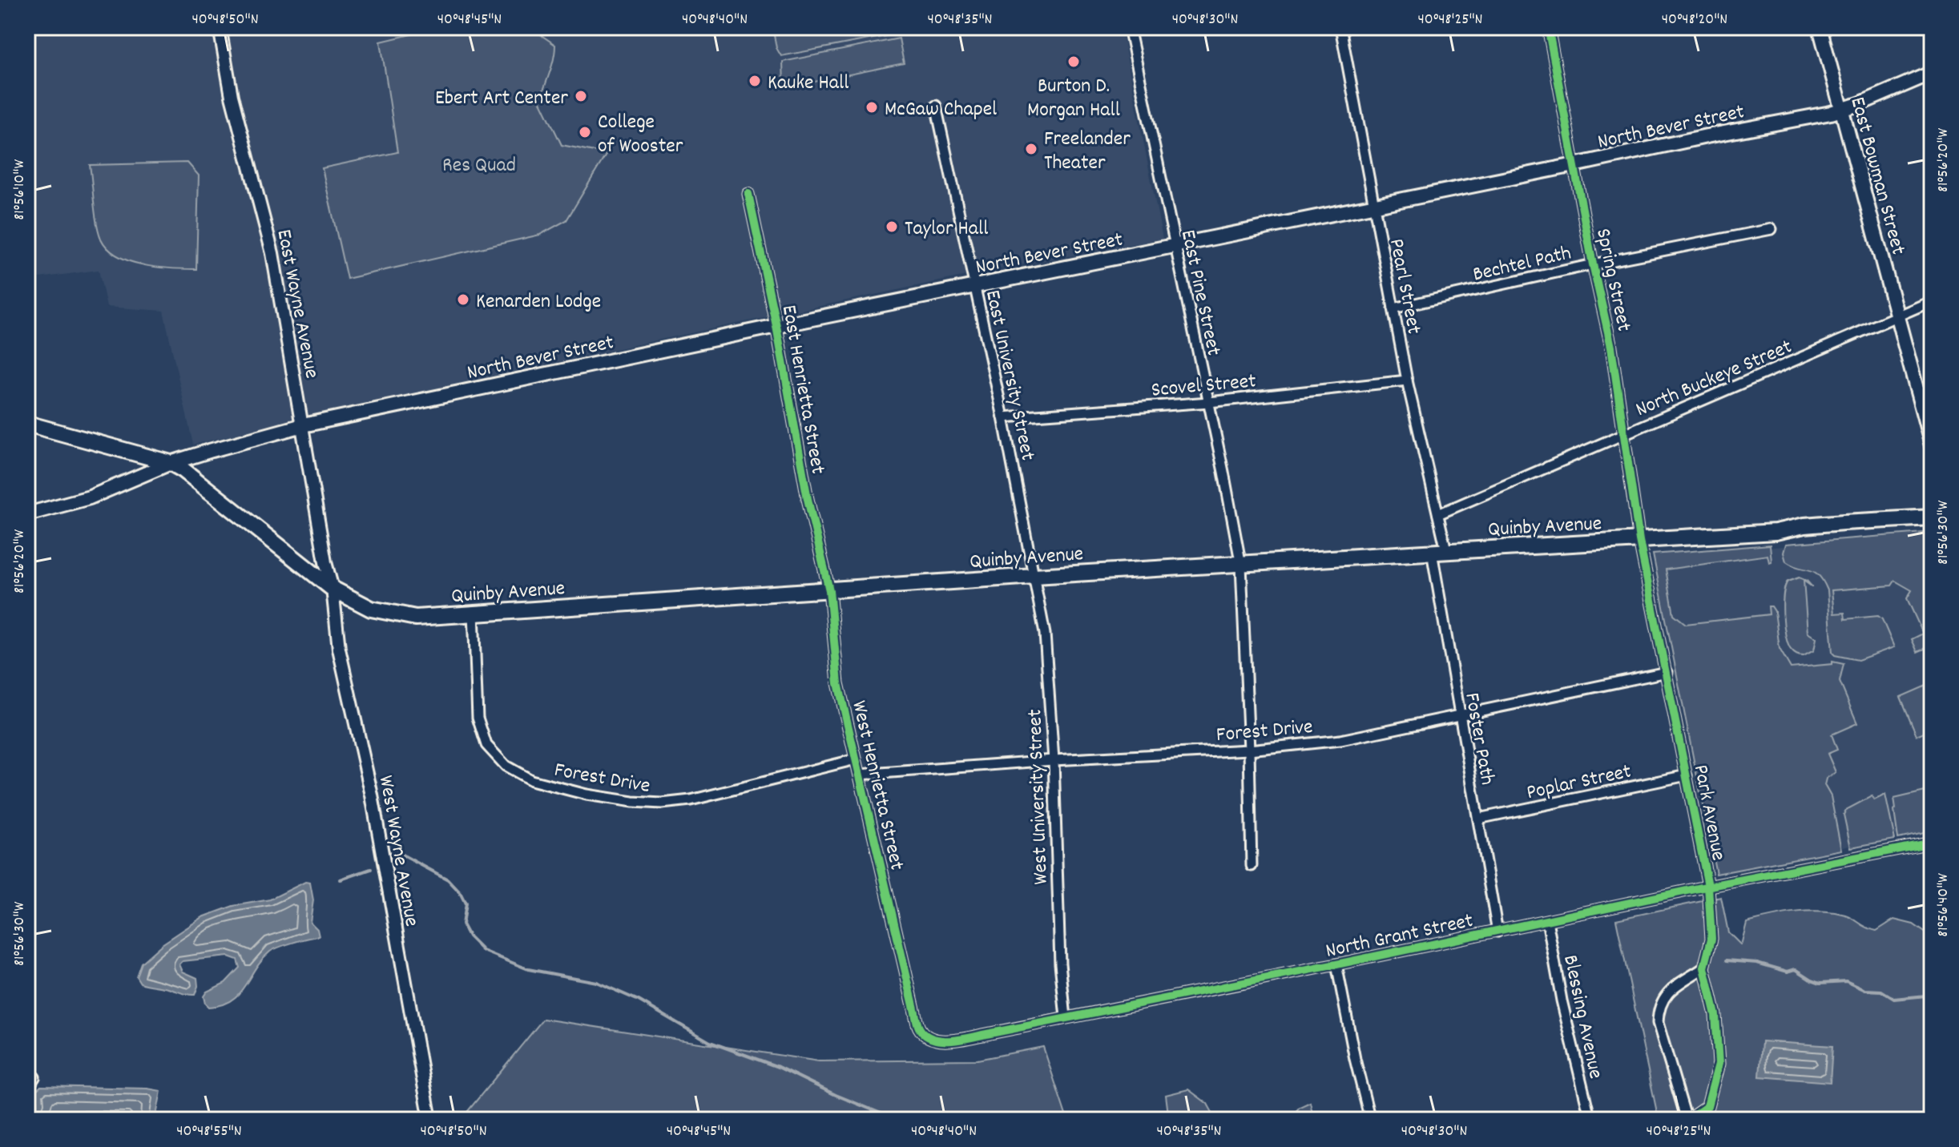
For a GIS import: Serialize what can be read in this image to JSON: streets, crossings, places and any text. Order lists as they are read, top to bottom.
{
  "streets": {
    "main road": ["North Bever Street", "East Bowman Street", "Quinby Avenue"],
    "street": [
      "Bechtel Path",
      "Spring Street",
      "Pearl Street",
      "East Pine Street",
      "East Wayne Avenue",
      "East University Street",
      "North Buckeye Street",
      "Scovel Street",
      "East Henrietta Street",
      "Forest Drive",
      "Foster Path",
      "Poplar Street",
      "West Henrietta Street",
      "West University Street",
      "Park Avenue",
      "West Wayne Avenue",
      "North Grant Street",
      "Blessing Avenue"
    ]
  },
  "crossings": [
    ["North Bever Street", "East Bowman Street"],
    ["North Bever Street", "Spring Street"],
    ["North Bever Street", "Pearl Street"],
    ["North Bever Street", "East Pine Street"],
    ["North Bever Street", "East Wayne Avenue"],
    ["North Bever Street", "East University Street"],
    ["North Bever Street", "East Henrietta Street"],
    ["North Bever Street", "Quinby Avenue"],
    ["East Bowman Street", "North Buckeye Street"],
    ["Bechtel Path", "Spring Street"],
    ["Bechtel Path", "Pearl Street"],
    ["Spring Street", "North Buckeye Street"],
    ["Spring Street", "Quinby Avenue"],
    ["Spring Street", "Park Avenue"],
    ["Pearl Street", "North Buckeye Street"],
    ["Pearl Street", "Scovel Street"],
    ["Pearl Street", "Quinby Avenue"],
    ["Pearl Street", "Foster Path"],
    ["East Pine Street", "Scovel Street"],
    ["East Pine Street", "Quinby Avenue"],
    ["East Pine Street", "Forest Drive"],
    ["East Wayne Avenue", "Quinby Avenue"],
    ["East Wayne Avenue", "West Wayne Avenue"],
    ["East University Street", "Scovel Street"],
    ["East University Street", "Quinby Avenue"],
    ["East University Street", "West University Street"],
    ["East Henrietta Street", "Quinby Avenue"],
    ["East Henrietta Street", "West Henrietta Street"],
    ["Quinby Avenue", "Forest Drive"],
    ["Quinby Avenue", "Foster Path"],
    ["Quinby Avenue", "West Henrietta Street"],
    ["Quinby Avenue", "West University Street"],
    ["Quinby Avenue", "Park Avenue"],
    ["Quinby Avenue", "West Wayne Avenue"],
    ["Forest Drive", "Foster Path"],
    ["Forest Drive", "West Henrietta Street"],
    ["Forest Drive", "West University Street"],
    ["Forest Drive", "Park Avenue"],
    ["Foster Path", "Poplar Street"],
    ["Foster Path", "North Grant Street"],
    ["Poplar Street", "Park Avenue"],
    ["West Henrietta Street", "North Grant Street"],
    ["West University Street", "North Grant Street"],
    ["Park Avenue", "North Grant Street"],
    ["North Grant Street", "Blessing Avenue"]
  ],
  "parks": ["Res Quad"],
  "places": [
    "Burton D. Morgan Hall",
    "Kauke Hall",
    "Ebert Art Center",
    "McGaw Chapel",
    "College of Wooster",
    "Freelander Theater",
    "Taylor Hall",
    "Kenarden Lodge"
  ],
  "coordinates": [
    "40°48'50\"N",
    "40°48'45\"N",
    "40°48'40\"N",
    "40°48'35\"N",
    "40°48'30\"N",
    "40°48'25\"N",
    "40°48'20\"N",
    "81°56'20\"W",
    "81°56'10\"W",
    "81°56'30\"W",
    "81°56'40\"W",
    "40°48'55\"N"
  ]
}
